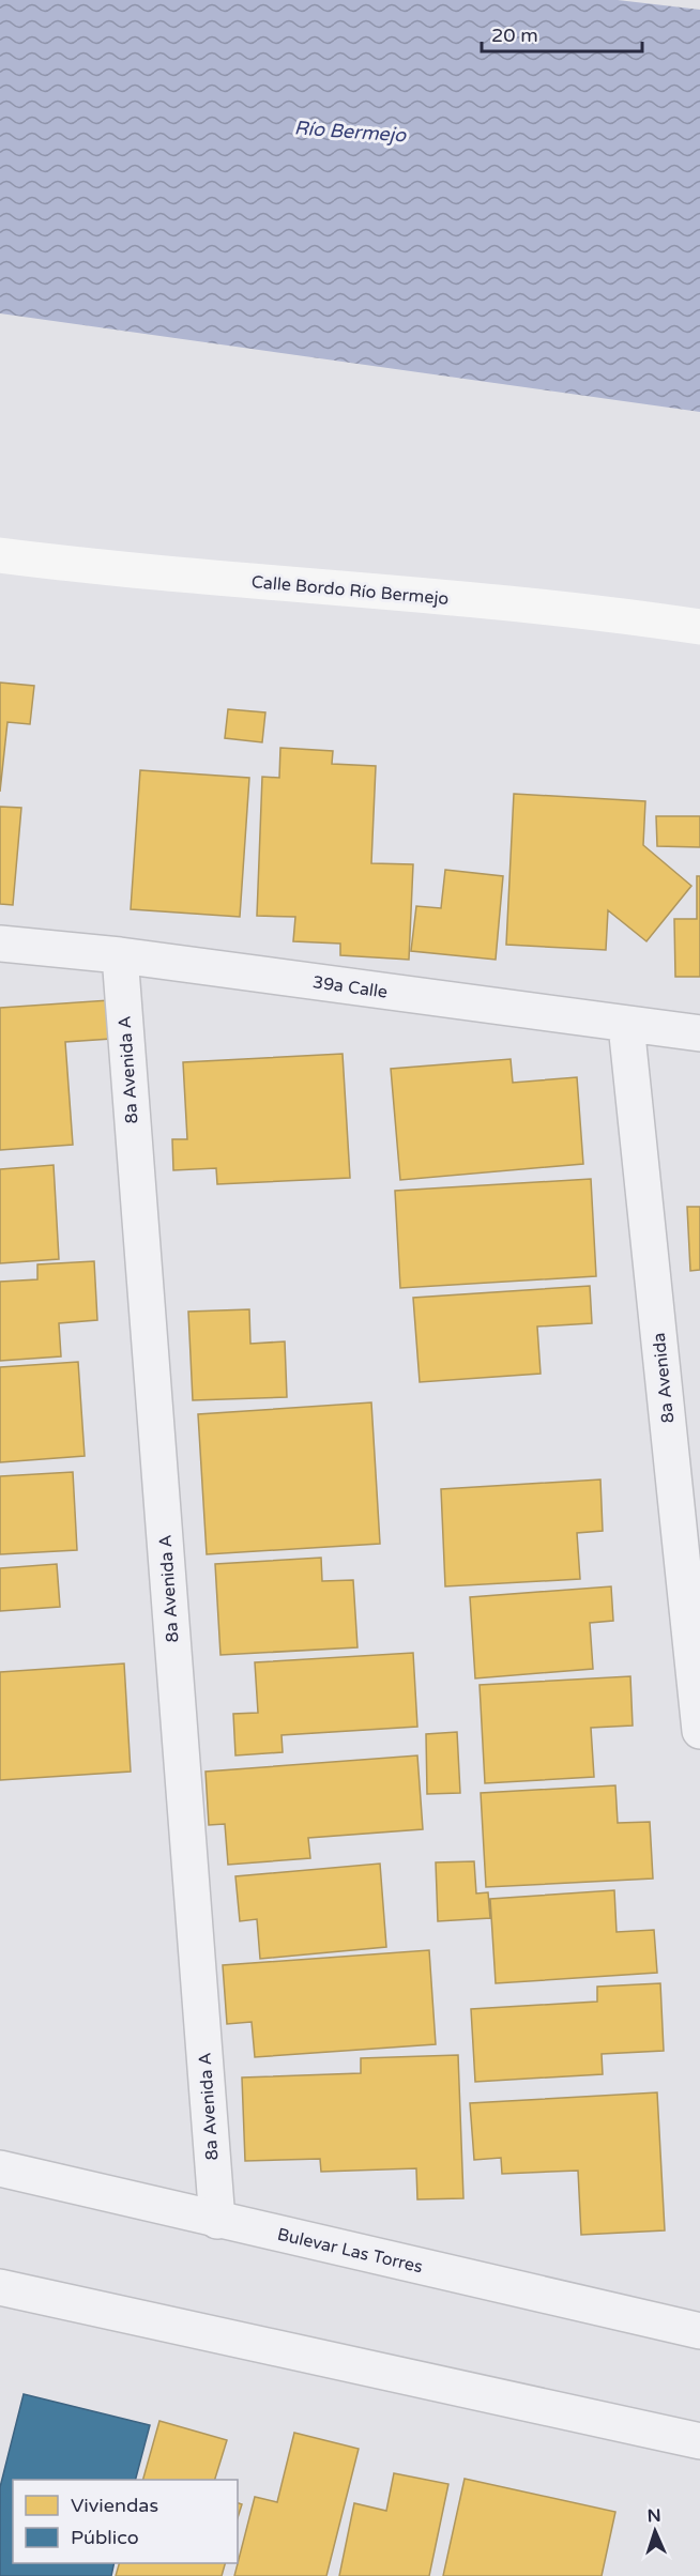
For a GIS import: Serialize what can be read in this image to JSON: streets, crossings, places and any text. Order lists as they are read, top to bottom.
{
  "streets": {
    "main road": ["Calle Bordo Río Bermejo"],
    "street": [
      "39a Calle",
      "8a Avenida A",
      "8a Avenida",
      "Bulevar Las Torres"
    ]
  },
  "crossings": [
    ["39a Calle", "8a Avenida A"],
    ["39a Calle", "8a Avenida"],
    ["8a Avenida A", "Bulevar Las Torres"]
  ],
  "water": ["Río Bermejo"],
  "legend": ["Viviendas", "Público"],
  "scale_bar": "20 m",
  "north": "top"
}
